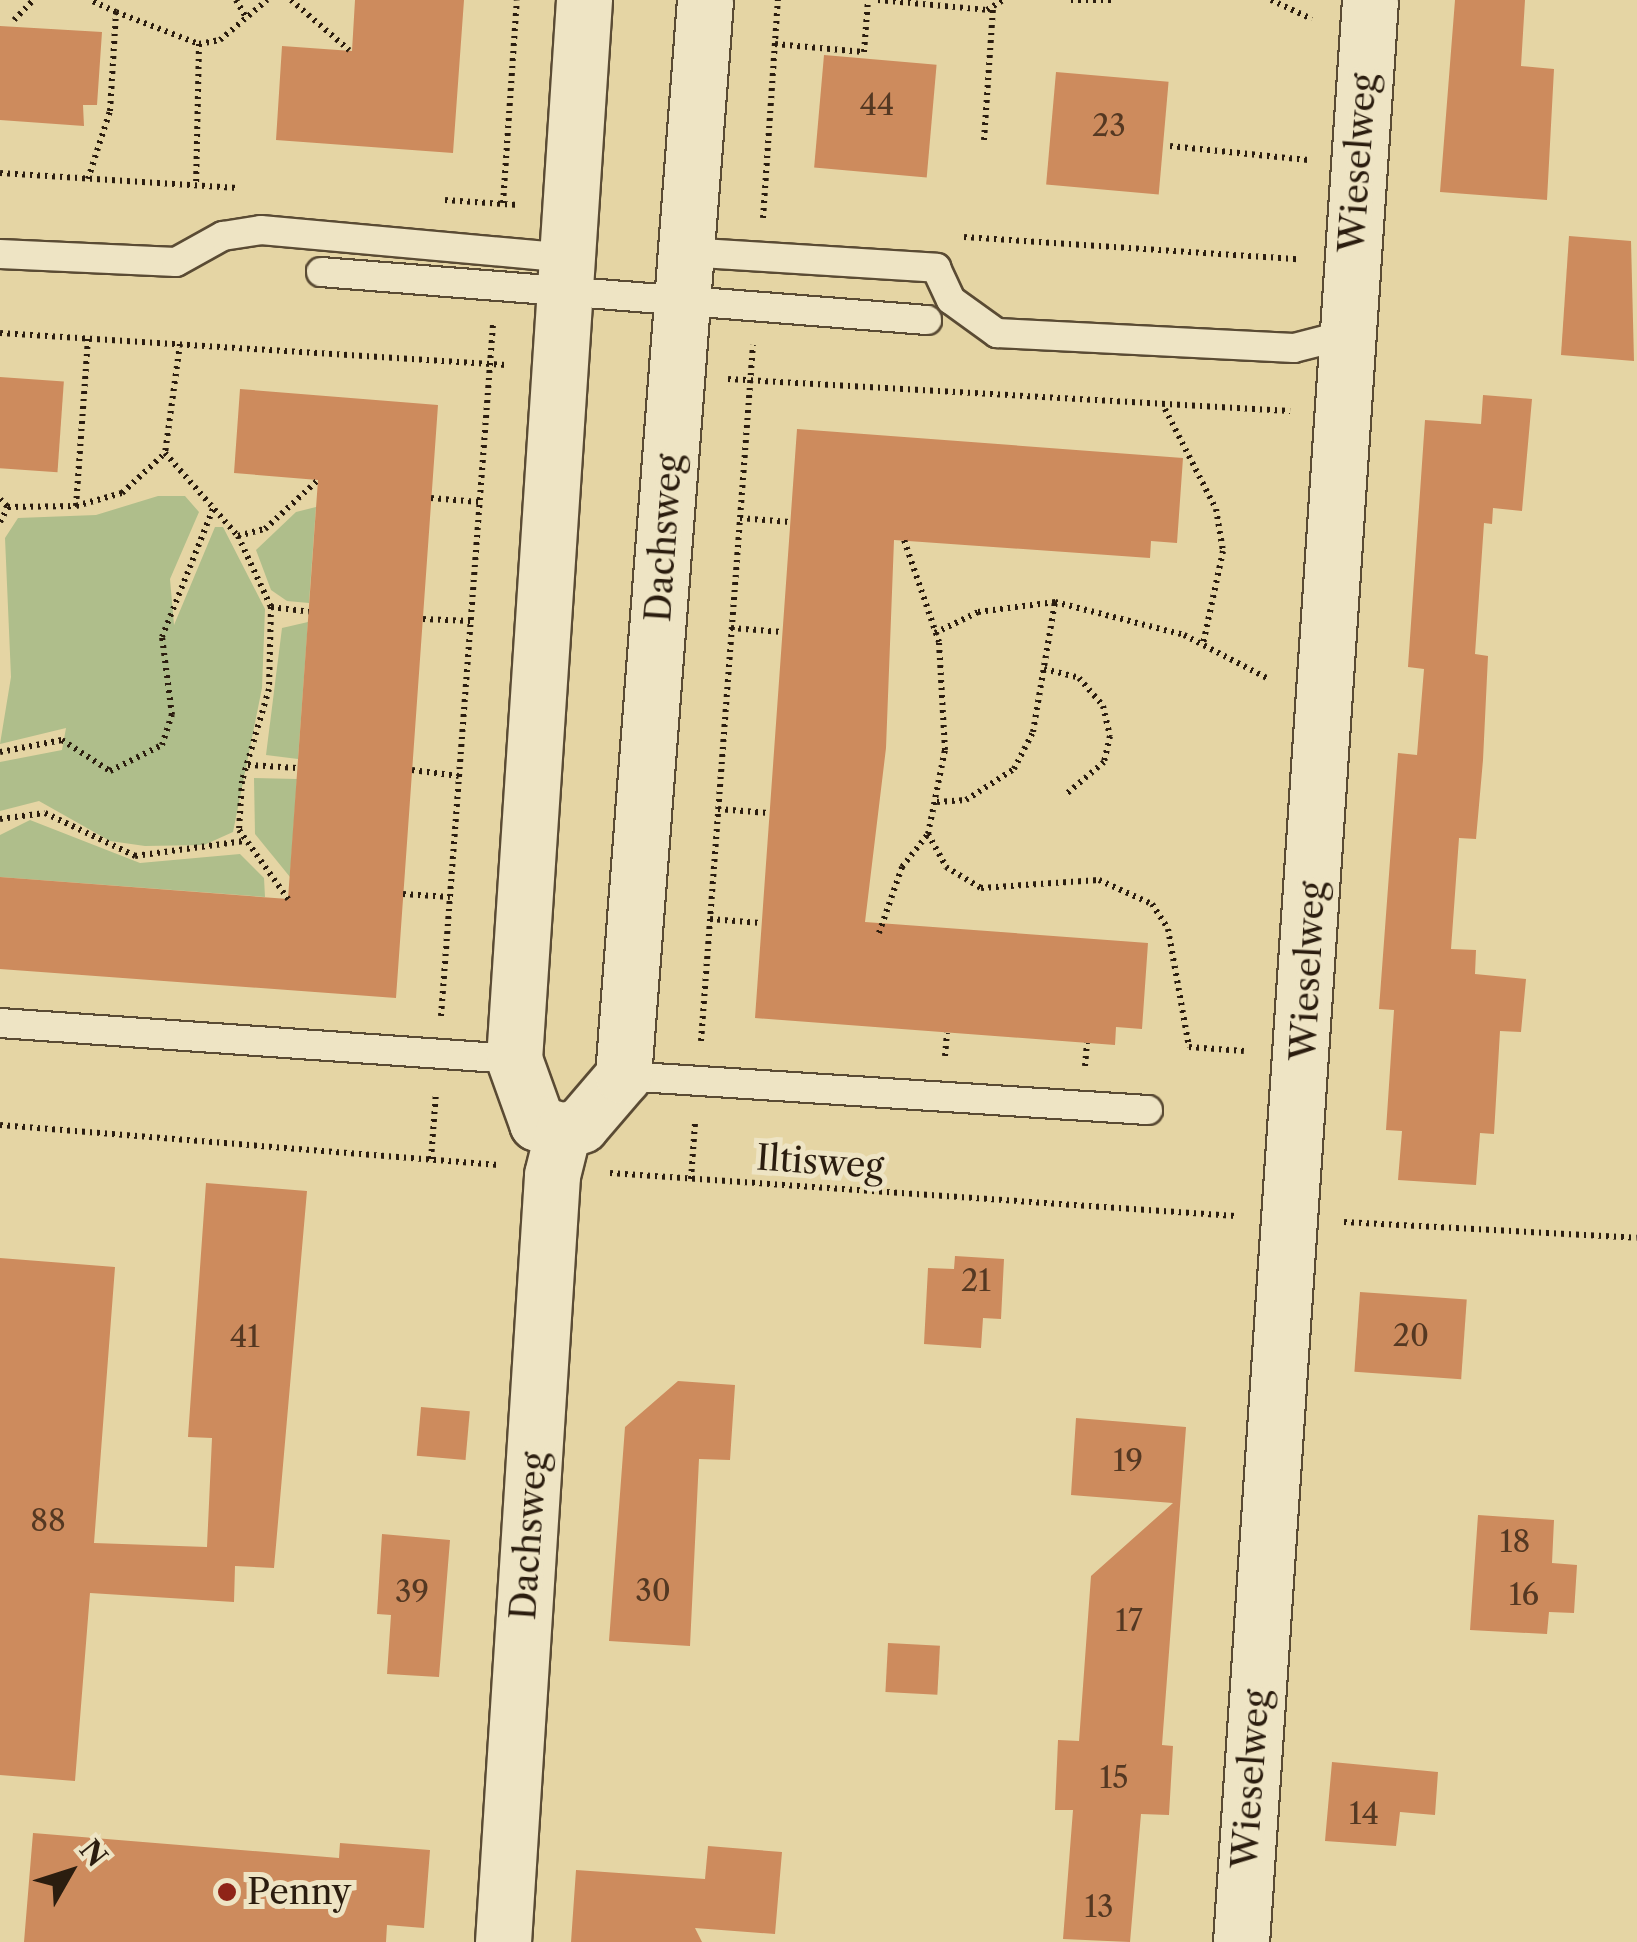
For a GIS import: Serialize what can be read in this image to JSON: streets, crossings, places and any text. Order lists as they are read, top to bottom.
{
  "streets": {
    "street": ["Wieselweg", "Dachsweg"],
    "path": ["Iltisweg"]
  },
  "crossings": [
    ["Wieselweg", "Iltisweg"],
    ["Dachsweg", "Iltisweg"]
  ],
  "places": ["Penny"],
  "house_numbers": [
    "44",
    "23",
    "21",
    "20",
    "41",
    "19",
    "88",
    "18",
    "30",
    "39",
    "16",
    "17",
    "15",
    "14",
    "13"
  ],
  "north": "top right"
}
